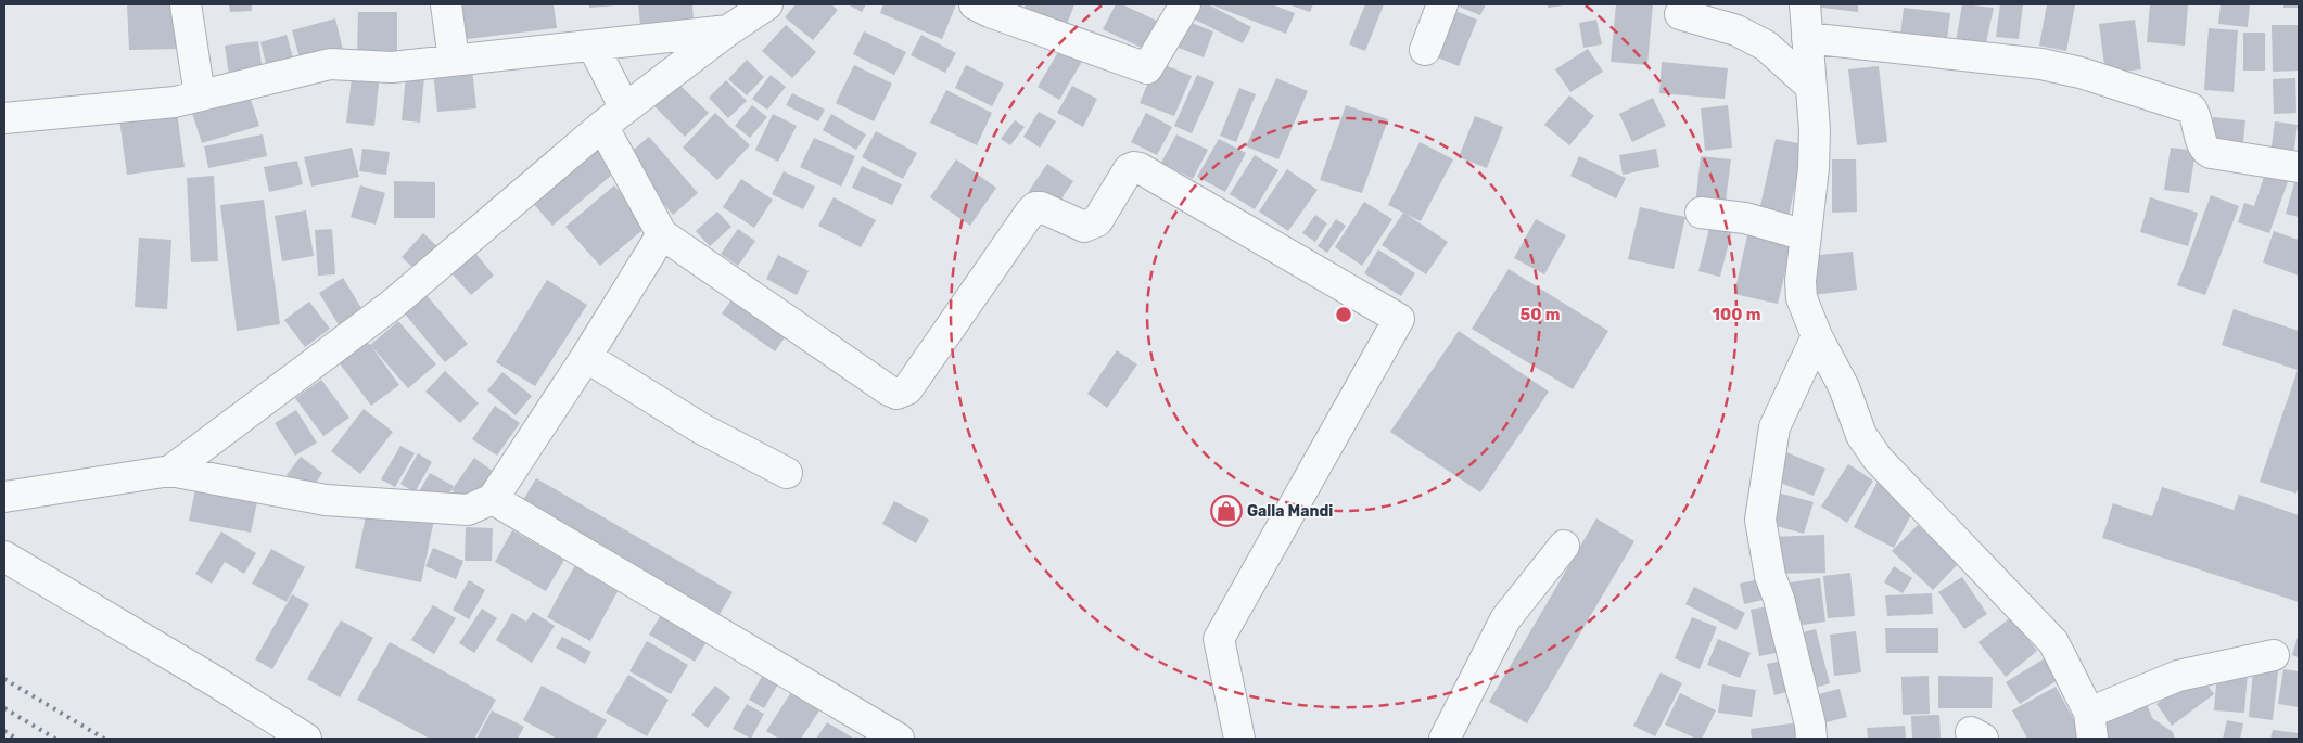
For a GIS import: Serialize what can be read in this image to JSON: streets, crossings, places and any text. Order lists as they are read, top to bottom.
{
  "places": {
    "shop": ["Galla Mandi"]
  },
  "rings": ["50 m", "100 m"]
}
